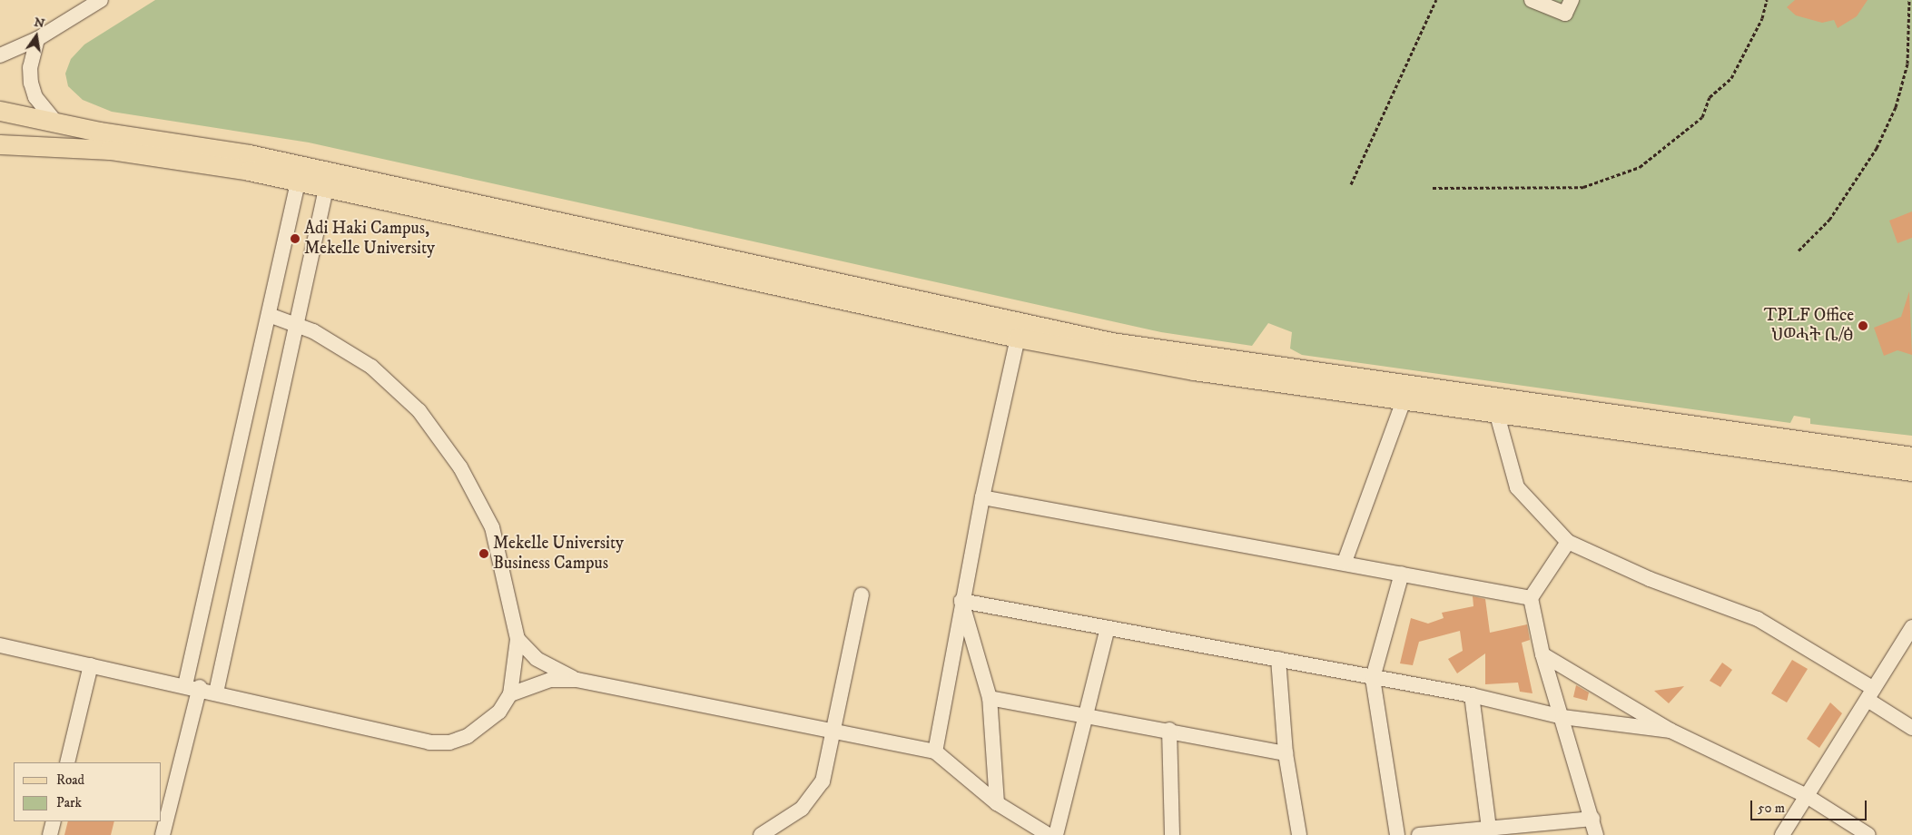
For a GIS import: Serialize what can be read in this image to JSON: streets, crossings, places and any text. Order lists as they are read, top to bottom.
{
  "places": ["Adi Haki Campus, Mekelle University", "TPLF Office ህወሓት ቤ/ፅ", "Mekelle University Business Campus"],
  "legend": ["Road", "Park"],
  "scale_bar": "50 m",
  "north": "top"
}
